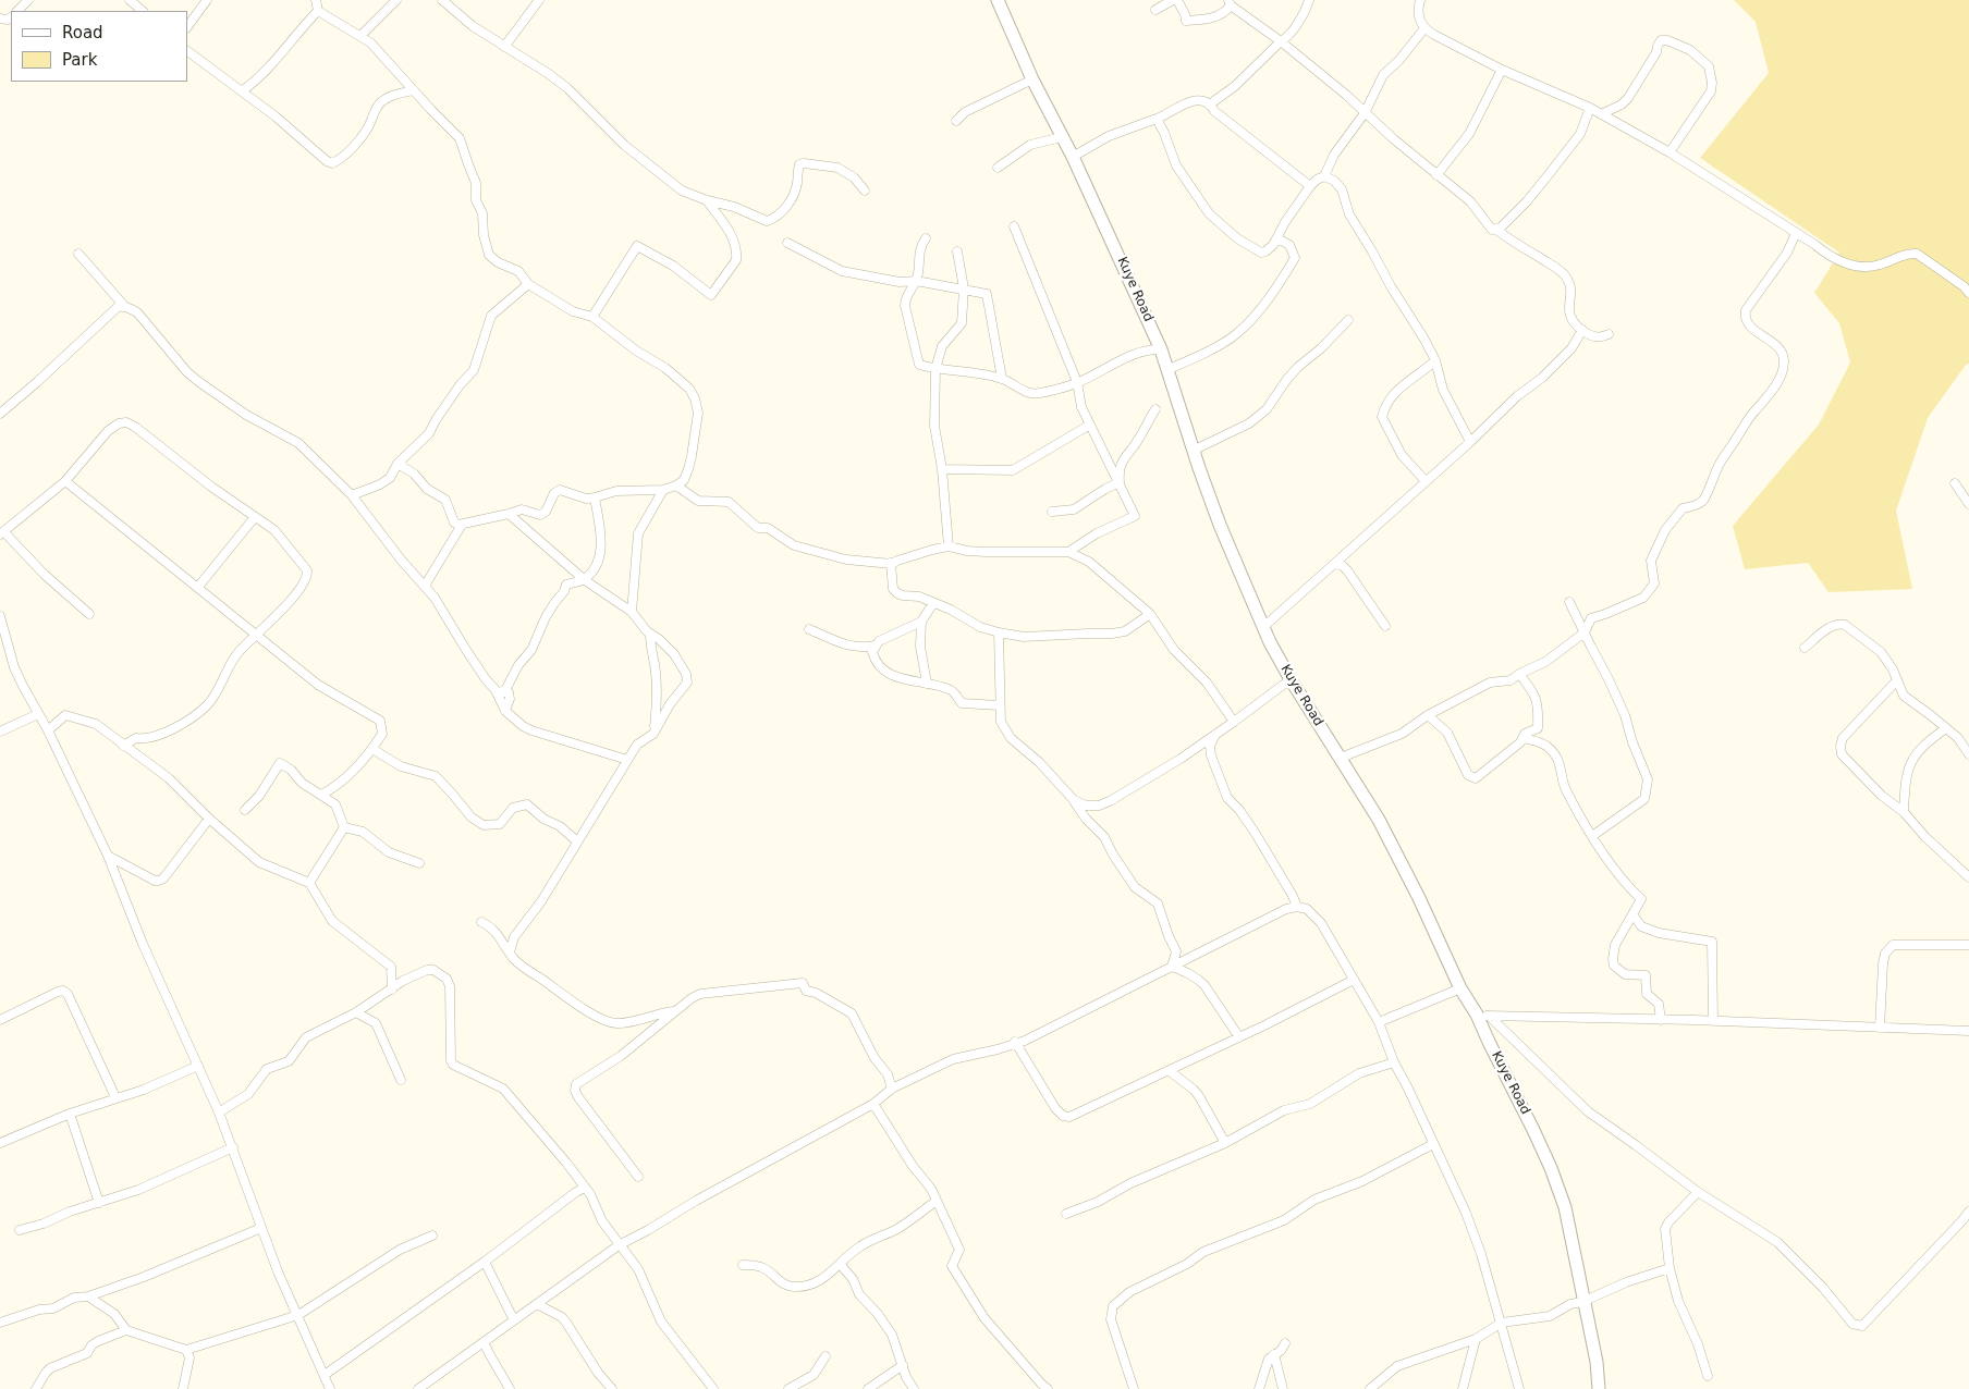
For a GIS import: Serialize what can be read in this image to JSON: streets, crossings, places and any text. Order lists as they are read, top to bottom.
{
  "streets": {
    "street": ["Kuye Road"]
  },
  "legend": ["Road", "Park"]
}
